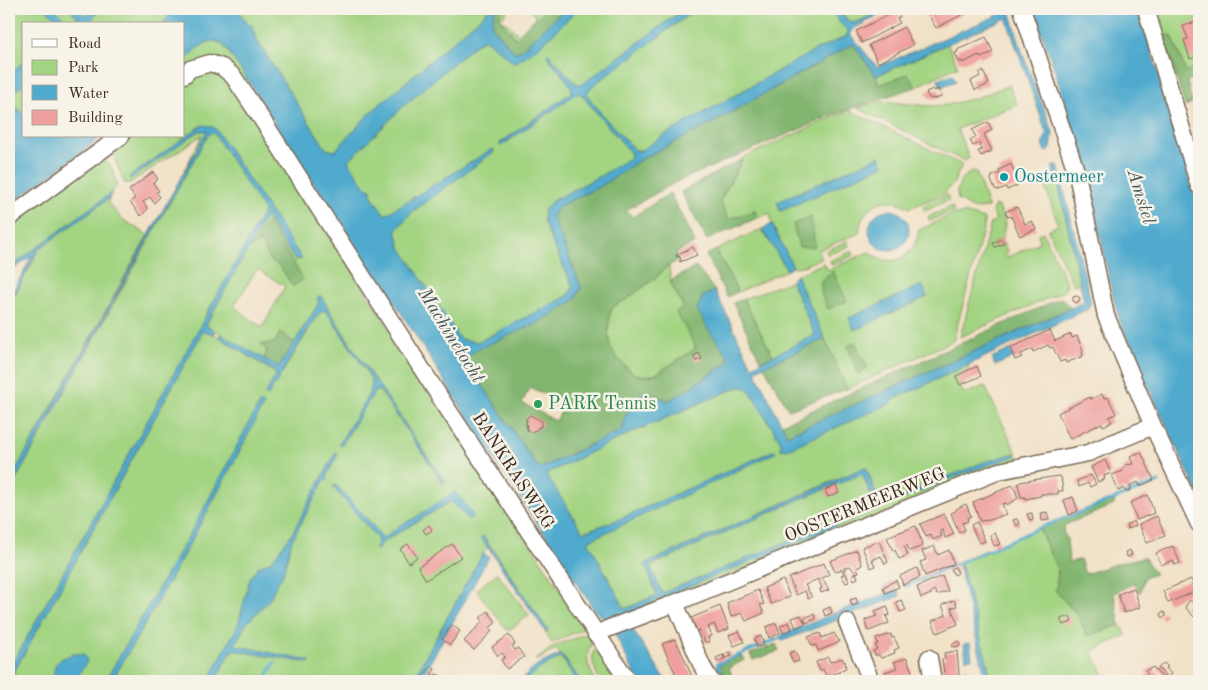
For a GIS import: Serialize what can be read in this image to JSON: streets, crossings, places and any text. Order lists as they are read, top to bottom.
{
  "streets": {
    "street": ["BANKRASWEG", "OOSTERMEERWEG"]
  },
  "crossings": [
    ["BANKRASWEG", "OOSTERMEERWEG"]
  ],
  "water": ["Amstel", "Machinetocht"],
  "places": ["Oostermeer", "PARK Tennis"],
  "legend": [
    "Road",
    "Park",
    "Water",
    "Building"
  ]
}
